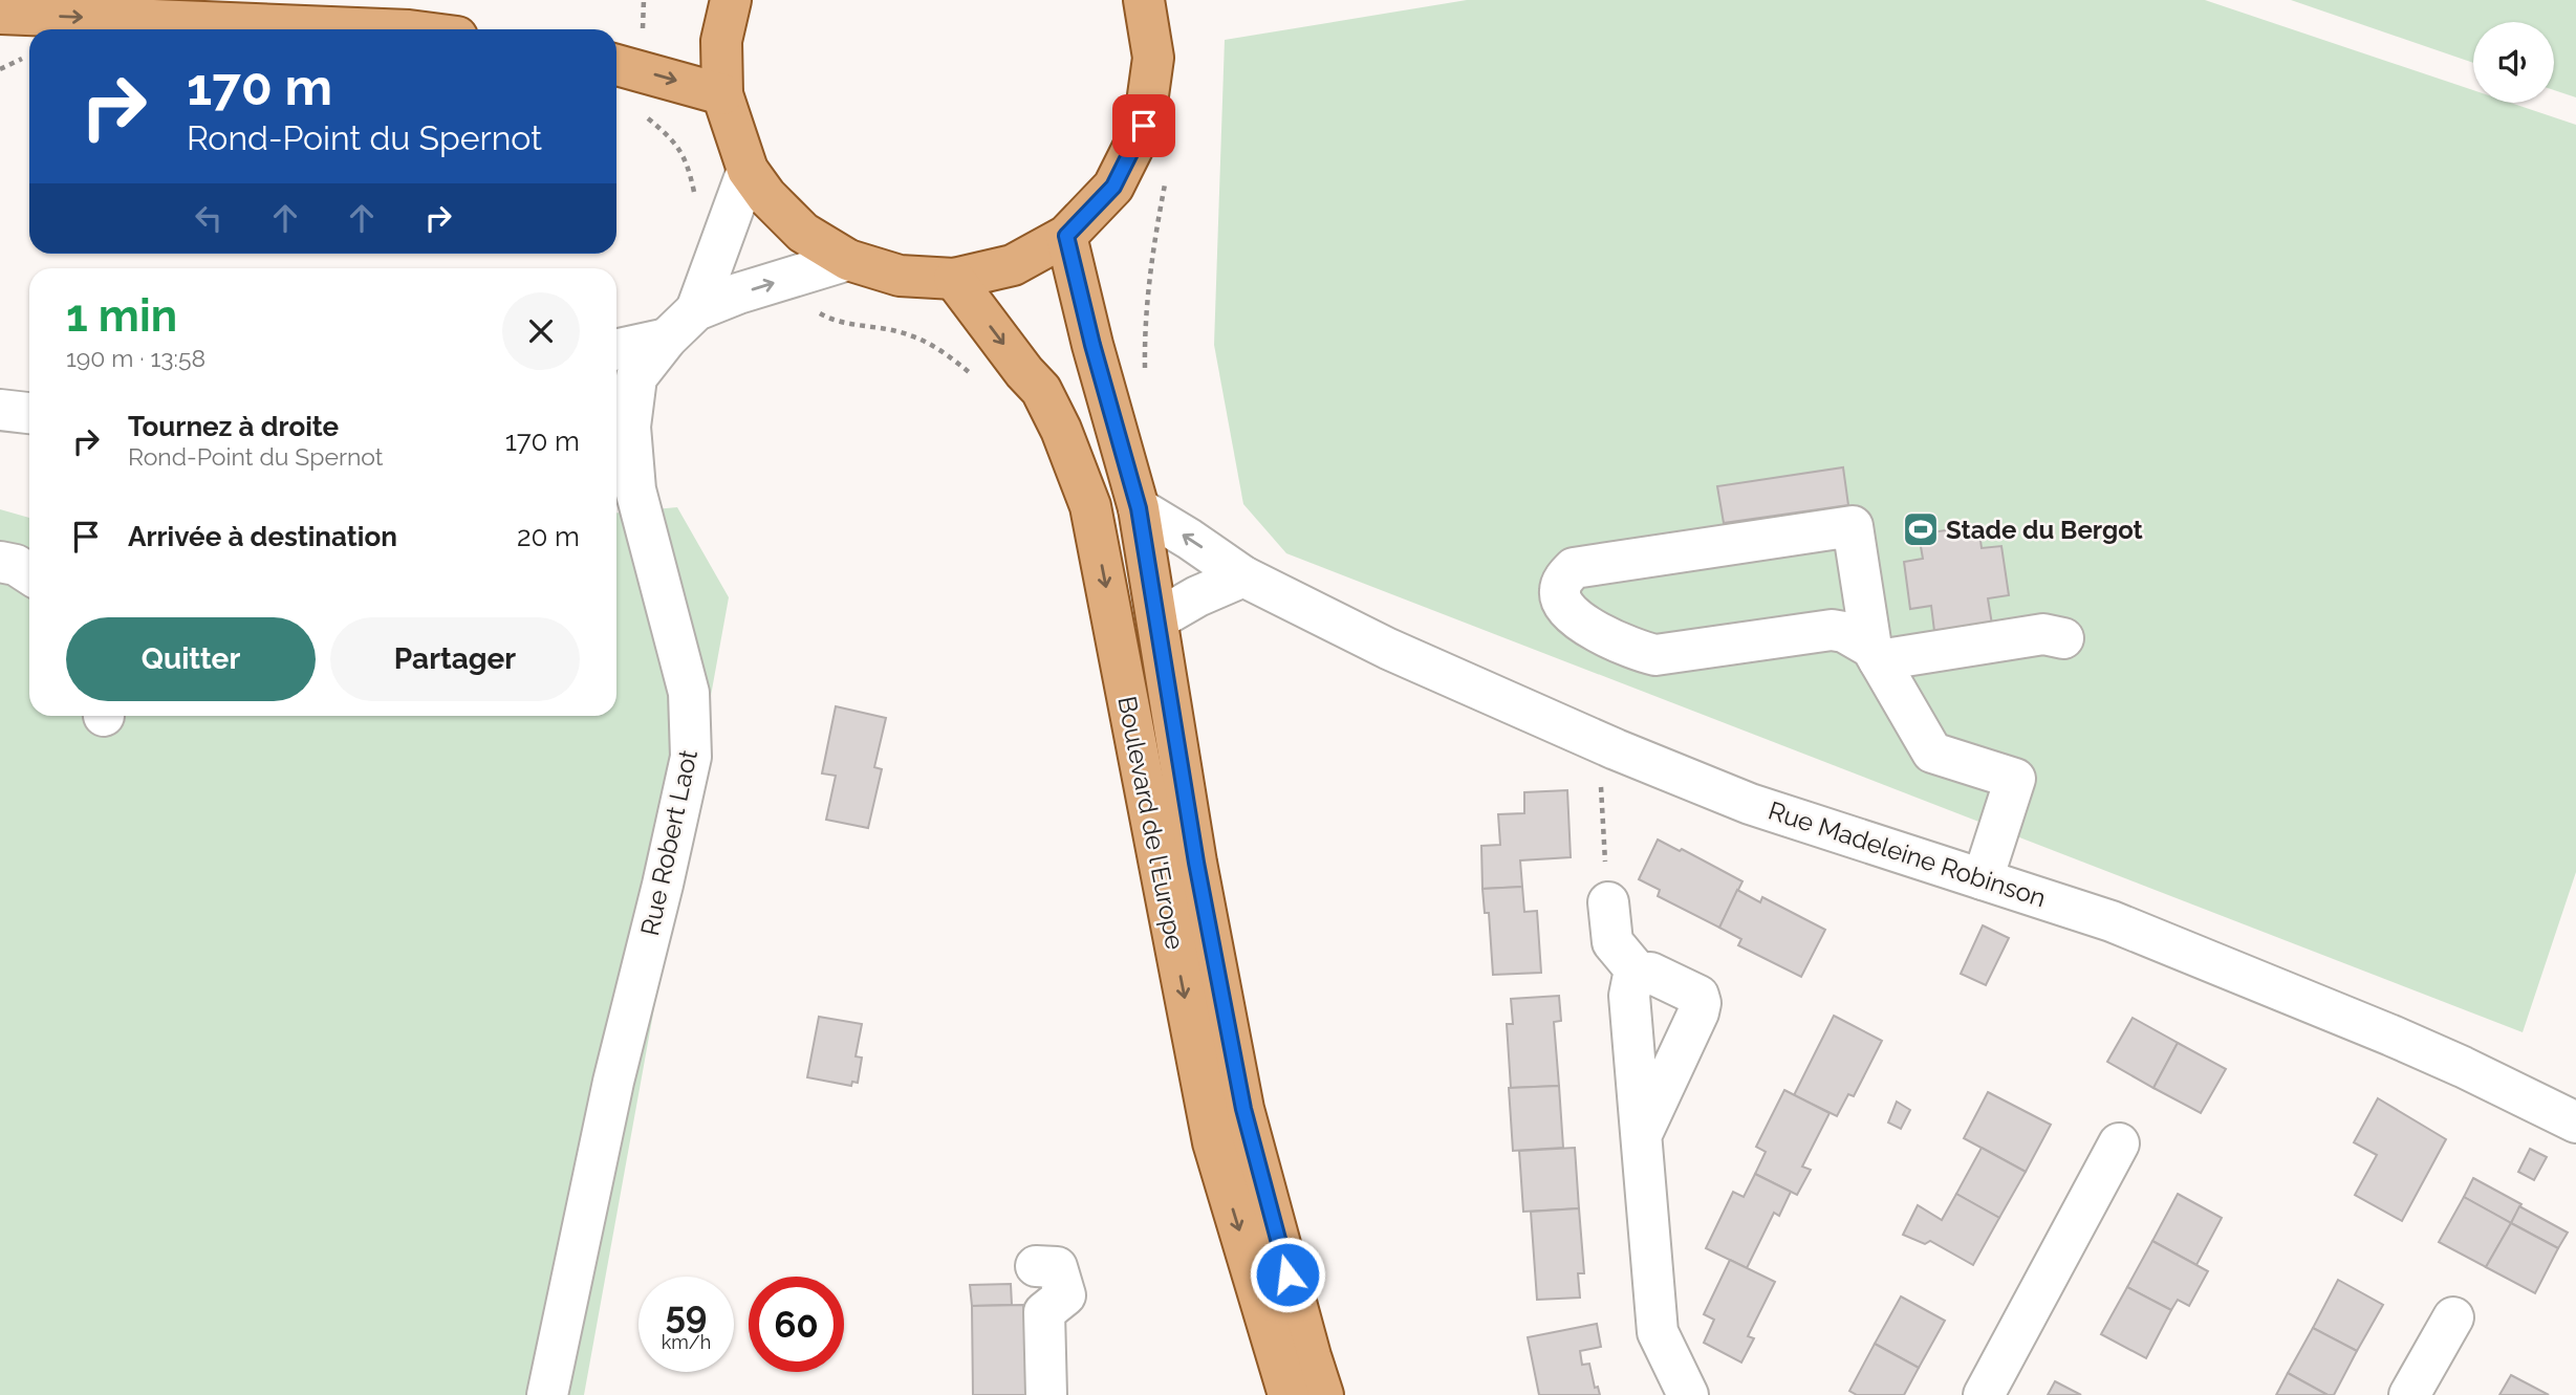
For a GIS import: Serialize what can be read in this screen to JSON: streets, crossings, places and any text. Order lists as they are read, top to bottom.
{
  "streets": {
    "main road": ["Boulevard de l'Europe"],
    "street": ["Rue Robert Laot", "Rue Madeleine Robinson"]
  },
  "crossings": [
    ["Boulevard de l'Europe", "Rue Madeleine Robinson"]
  ],
  "places": {
    "sports": ["Stade du Bergot"]
  },
  "page": {
    "turn": ["170 m", "Rond-Point du Spernot"],
    "heading": ["1 min", "190 m · 13:58"],
    "list": [
      {
        "name": "Tournez à droite",
        "note": "Rond-Point du Spernot",
        "value": "170 m"
      },
      {
        "name": "Arrivée à destination",
        "value": "20 m"
      }
    ],
    "buttons": ["Quitter", "Partager"],
    "speed": "59 km/h",
    "limit": "60"
  }
}
